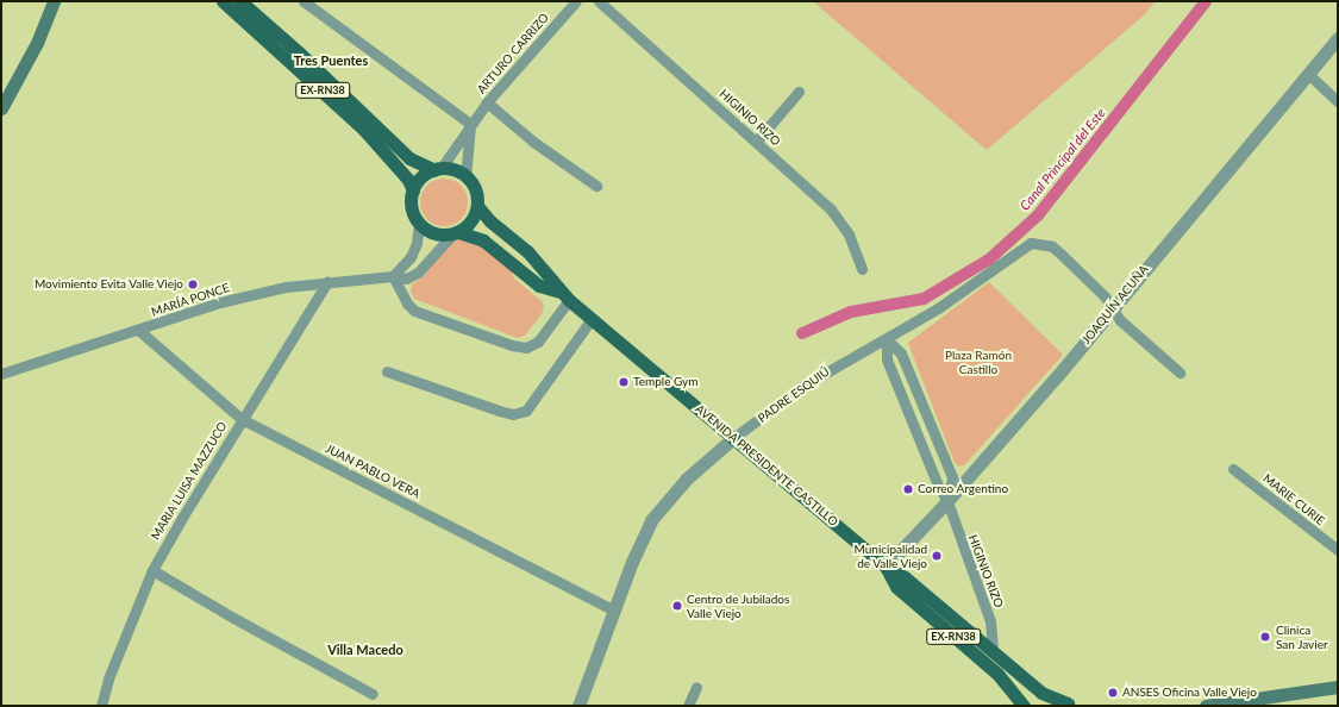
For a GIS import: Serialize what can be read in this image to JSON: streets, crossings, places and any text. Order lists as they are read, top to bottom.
{
  "streets": {
    "main road": ["EX-RN38", "AVENIDA PRESIDENTE CASTILLO"],
    "street": [
      "ARTURO CARRIZO",
      "HIGINIO RIZO",
      "MARÍA PONCE",
      "JOAQUÍN ACUÑA",
      "PADRE ESQUIÚ",
      "JUAN PABLO VERA",
      "MARIA LUISA MAZZUCO",
      "MARIE CURIE"
    ]
  },
  "crossings": [
    ["ARTURO CARRIZO", "EX-RN38"],
    ["ARTURO CARRIZO", "MARÍA PONCE"],
    ["ARTURO CARRIZO", "AVENIDA PRESIDENTE CASTILLO"],
    ["EX-RN38", "MARÍA PONCE"],
    ["EX-RN38", "AVENIDA PRESIDENTE CASTILLO"],
    ["HIGINIO RIZO", "JOAQUÍN ACUÑA"],
    ["HIGINIO RIZO", "PADRE ESQUIÚ"],
    ["HIGINIO RIZO", "AVENIDA PRESIDENTE CASTILLO"],
    ["MARÍA PONCE", "AVENIDA PRESIDENTE CASTILLO"],
    ["MARÍA PONCE", "JUAN PABLO VERA"],
    ["MARÍA PONCE", "MARIA LUISA MAZZUCO"],
    ["JOAQUÍN ACUÑA", "PADRE ESQUIÚ"],
    ["JOAQUÍN ACUÑA", "AVENIDA PRESIDENTE CASTILLO"],
    ["PADRE ESQUIÚ", "AVENIDA PRESIDENTE CASTILLO"],
    ["PADRE ESQUIÚ", "JUAN PABLO VERA"],
    ["JUAN PABLO VERA", "MARIA LUISA MAZZUCO"]
  ],
  "districts": ["Tres Puentes", "Villa Macedo"],
  "water": ["Canal Principal del Este"],
  "parks": ["Plaza Ramón Castillo"],
  "places": [
    "Movimiento Evita Valle Viejo",
    "Temple Gym",
    "Correo Argentino",
    "Municipalidad de Valle Viejo",
    "Centro de Jubilados Valle Viejo",
    "Clinica San Javier",
    "ANSES Oficina Valle Viejo"
  ]
}
